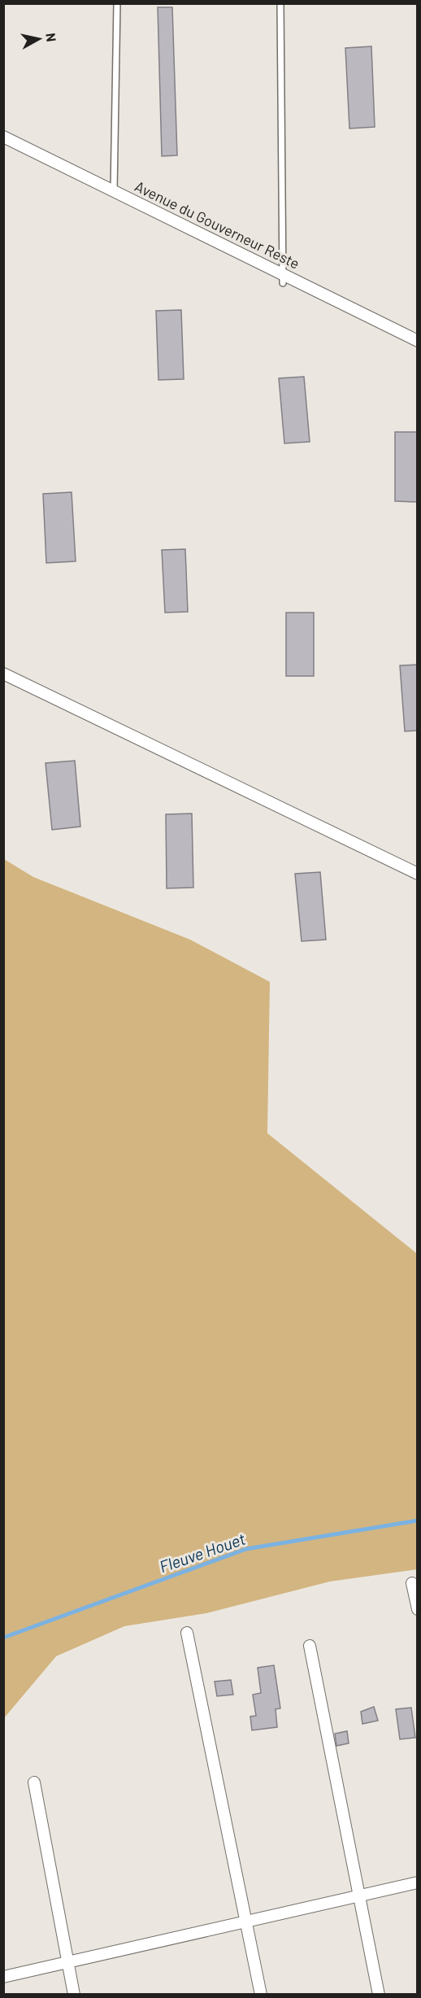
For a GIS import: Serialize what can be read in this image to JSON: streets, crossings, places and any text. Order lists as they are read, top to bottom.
{
  "streets": {
    "street": ["Avenue du Gouverneur Reste"]
  },
  "water": ["Fleuve Houet"],
  "north": "right"
}
